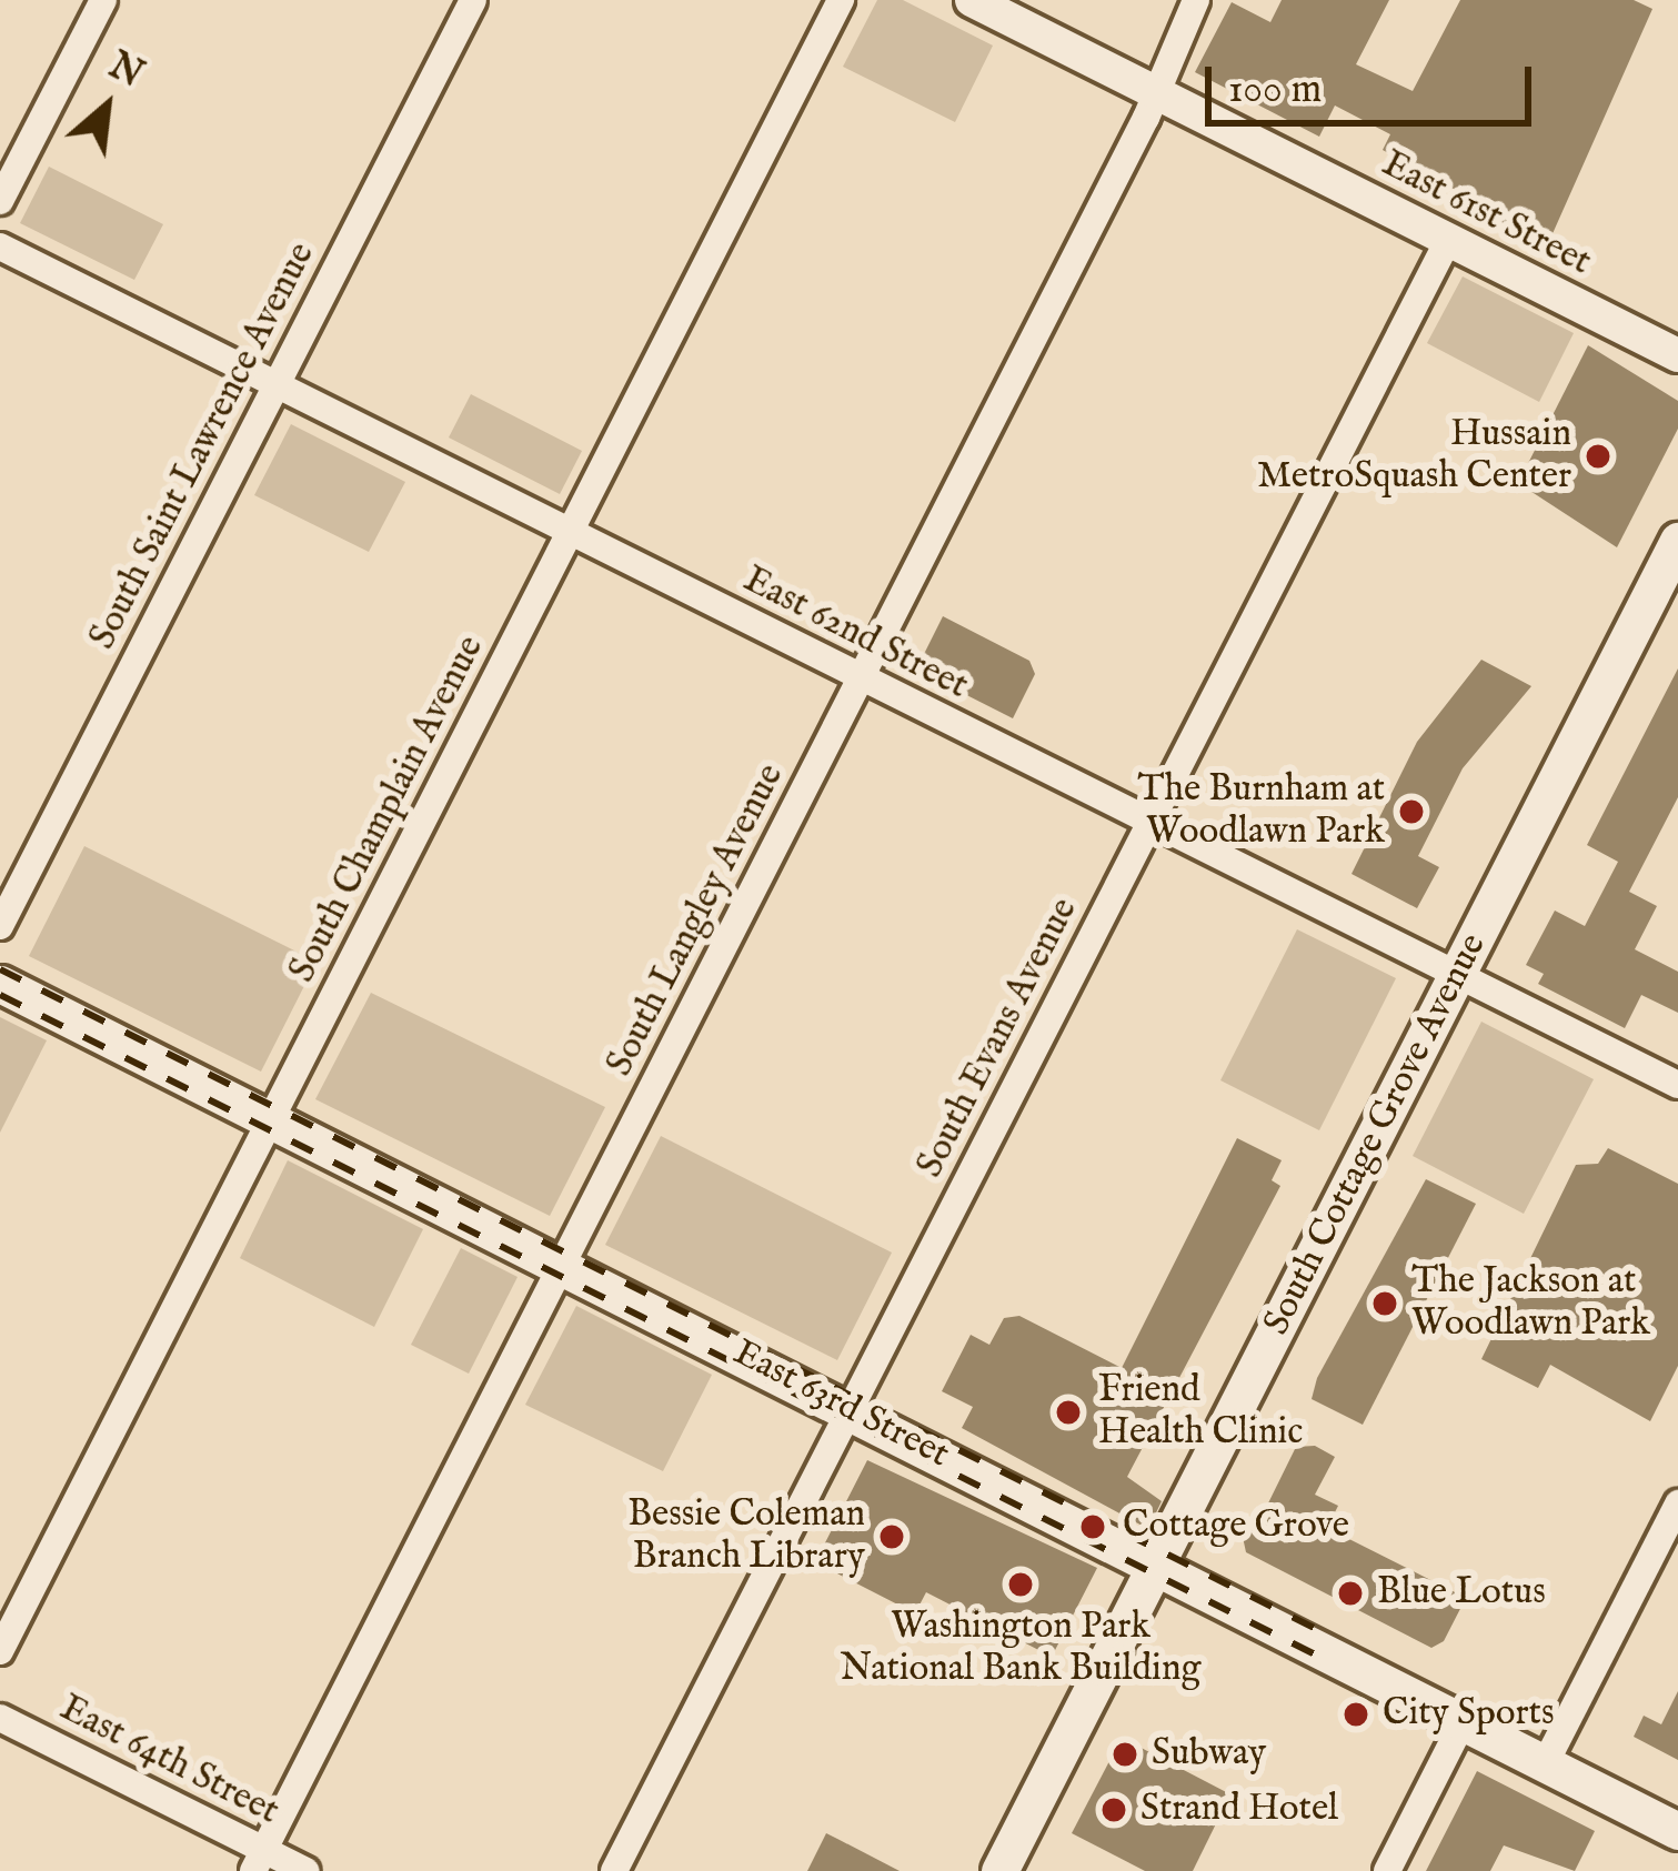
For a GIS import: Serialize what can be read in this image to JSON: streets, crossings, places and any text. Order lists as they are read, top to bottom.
{
  "streets": {
    "main road": ["South Cottage Grove Avenue", "East 63rd Street"],
    "street": [
      "East 61st Street",
      "South Saint Lawrence Avenue",
      "East 62nd Street",
      "South Champlain Avenue",
      "South Langley Avenue",
      "South Evans Avenue",
      "East 64th Street"
    ]
  },
  "crossings": [
    ["East 61st Street", "South Langley Avenue"],
    ["East 61st Street", "South Evans Avenue"],
    ["South Saint Lawrence Avenue", "East 62nd Street"],
    ["East 62nd Street", "South Champlain Avenue"],
    ["East 62nd Street", "South Langley Avenue"],
    ["East 62nd Street", "South Evans Avenue"],
    ["East 62nd Street", "South Cottage Grove Avenue"],
    ["South Champlain Avenue", "East 63rd Street"],
    ["South Langley Avenue", "East 63rd Street"],
    ["South Langley Avenue", "East 64th Street"],
    ["South Evans Avenue", "East 63rd Street"],
    ["South Cottage Grove Avenue", "East 63rd Street"]
  ],
  "places": [
    "Hussain MetroSquash Center",
    "The Burnham at Woodlawn Park",
    "The Jackson at Woodlawn Park",
    "Friend Health Clinic",
    "Cottage Grove",
    "Bessie Coleman Branch Library",
    "Washington Park National Bank Building",
    "Blue Lotus",
    "City Sports",
    "Subway",
    "Strand Hotel"
  ],
  "scale_bar": "100 m",
  "north": "top right"
}
